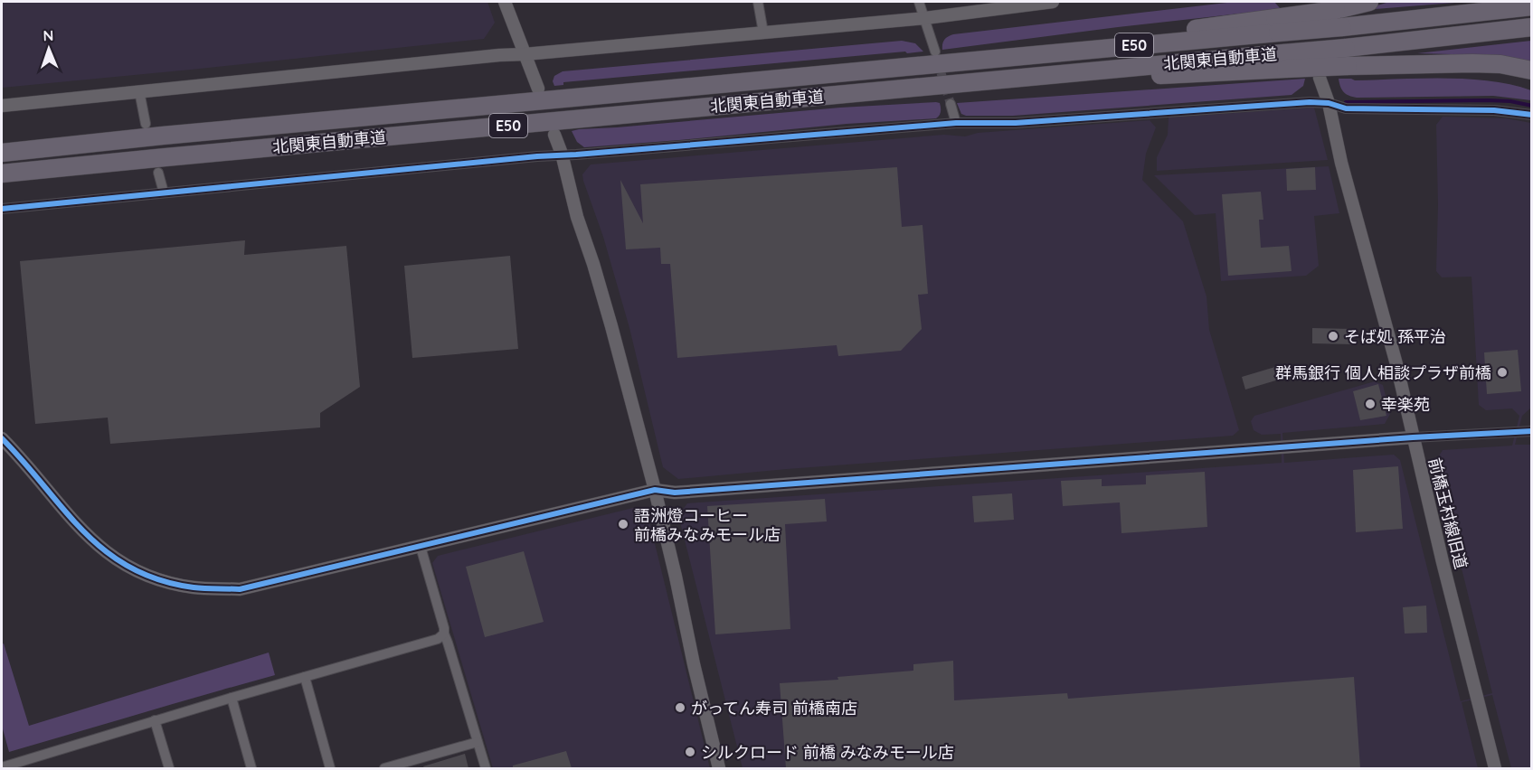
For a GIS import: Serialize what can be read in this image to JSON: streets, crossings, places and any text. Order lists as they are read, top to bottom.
{
  "streets": {
    "highway": ["E50", "北関東自動車道"],
    "street": ["前橋玉村線旧道"]
  },
  "places": [
    "そば処 孫平治",
    "群馬銀行 個人相談プラザ前橋",
    "幸楽苑",
    "語洲燈コーヒー 前橋みなみモール店",
    "がってん寿司 前橋南店",
    "シルクロード 前橋 みなみモール店"
  ],
  "north": "top"
}
